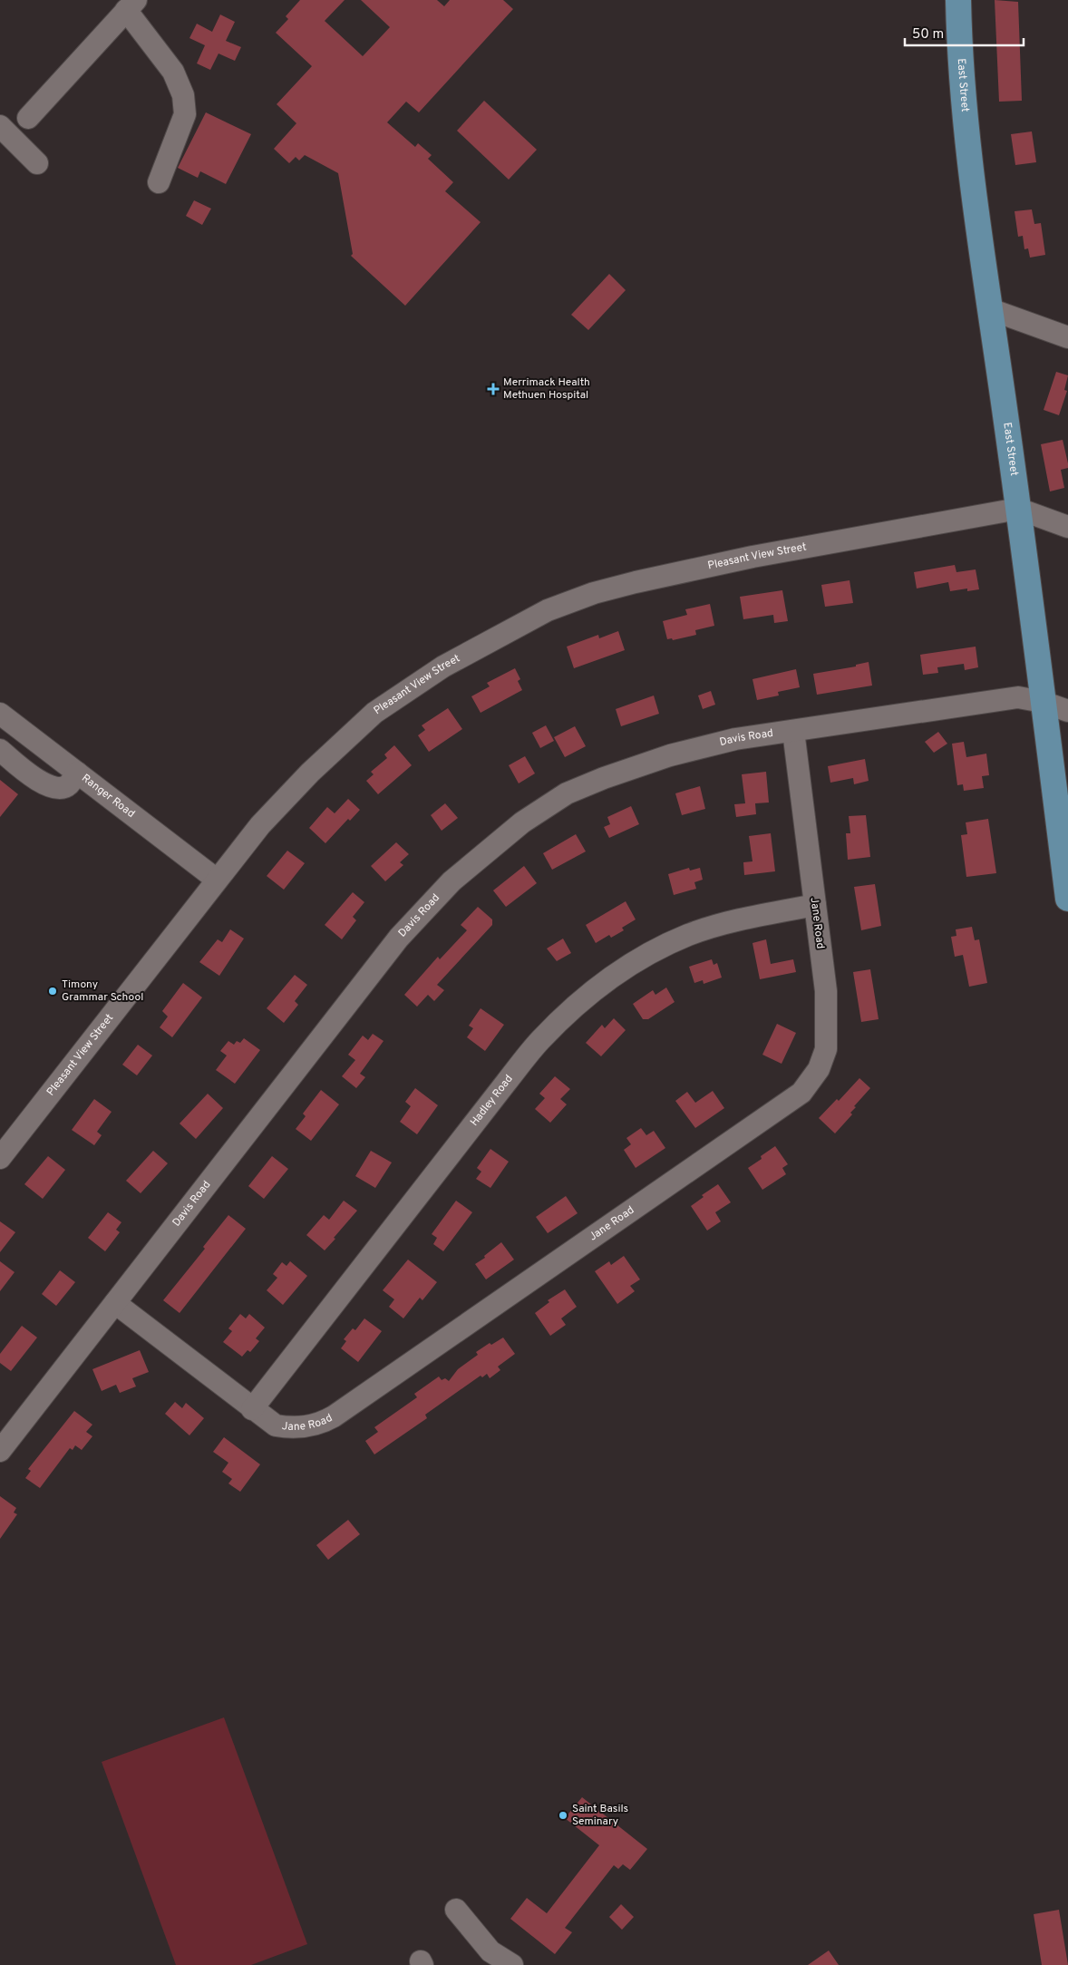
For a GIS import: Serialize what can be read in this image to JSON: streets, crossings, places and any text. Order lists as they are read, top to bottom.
{
  "streets": {
    "main road": ["East Street"],
    "street": [
      "Pleasant View Street",
      "Davis Road",
      "Ranger Road",
      "Jane Road",
      "Hadley Road"
    ]
  },
  "crossings": [
    ["East Street", "Pleasant View Street"],
    ["East Street", "Davis Road"],
    ["Pleasant View Street", "Ranger Road"],
    ["Davis Road", "Jane Road"],
    ["Jane Road", "Hadley Road"]
  ],
  "places": {
    "health": ["Merrimack Health Methuen Hospital"],
    "other": ["Timony Grammar School", "Saint Basils Seminary"]
  },
  "scale_bar": "50 m"
}
